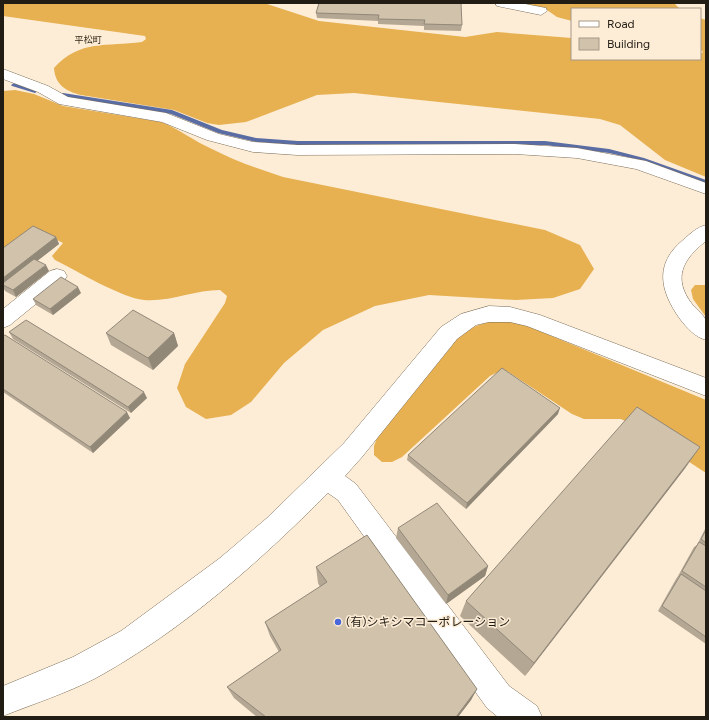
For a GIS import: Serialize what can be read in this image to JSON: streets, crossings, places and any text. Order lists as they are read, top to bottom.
{
  "districts": ["平松町"],
  "places": ["(有)シキシマコーポレーション"],
  "legend": ["Road", "Building"]
}
